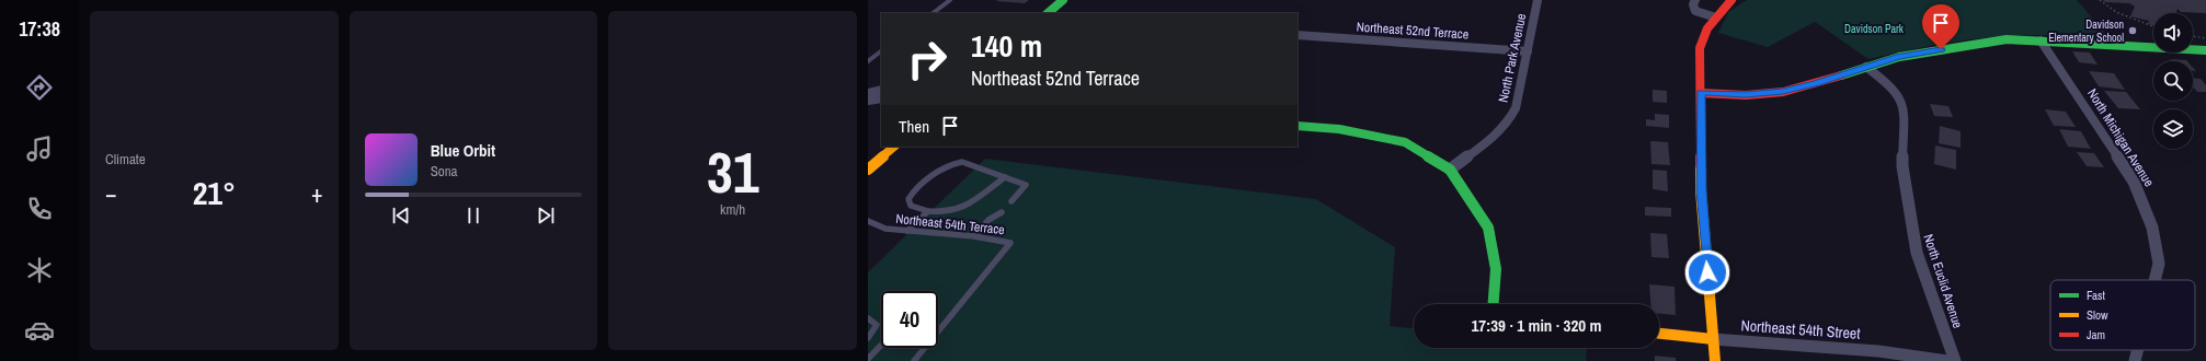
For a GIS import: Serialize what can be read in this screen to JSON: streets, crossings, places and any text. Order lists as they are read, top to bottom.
{
  "streets": {
    "street": [
      "Northeast 52nd Terrace",
      "North Park Avenue",
      "North Michigan Avenue",
      "North Euclid Avenue",
      "Northeast 54th Street"
    ],
    "lane": ["Northeast 54th Terrace"]
  },
  "crossings": [
    ["Northeast 52nd Terrace", "North Park Avenue"]
  ],
  "parks": ["Davidson Park"],
  "places": ["Davidson Elementary School"],
  "legend": ["Fast", "Slow", "Jam"],
  "page": {
    "tabs": "17:38",
    "tile": [
      "Climate",
      ["31", "km/h"]
    ],
    "turn": ["140 m", "Northeast 52nd Terrace"],
    "then": "Then",
    "song": ["Blue Orbit", "Sona"],
    "heat": ["−", "21°", "+"],
    "limit": "40",
    "trip": "17:39 · 1 min · 320 m"
  }
}
